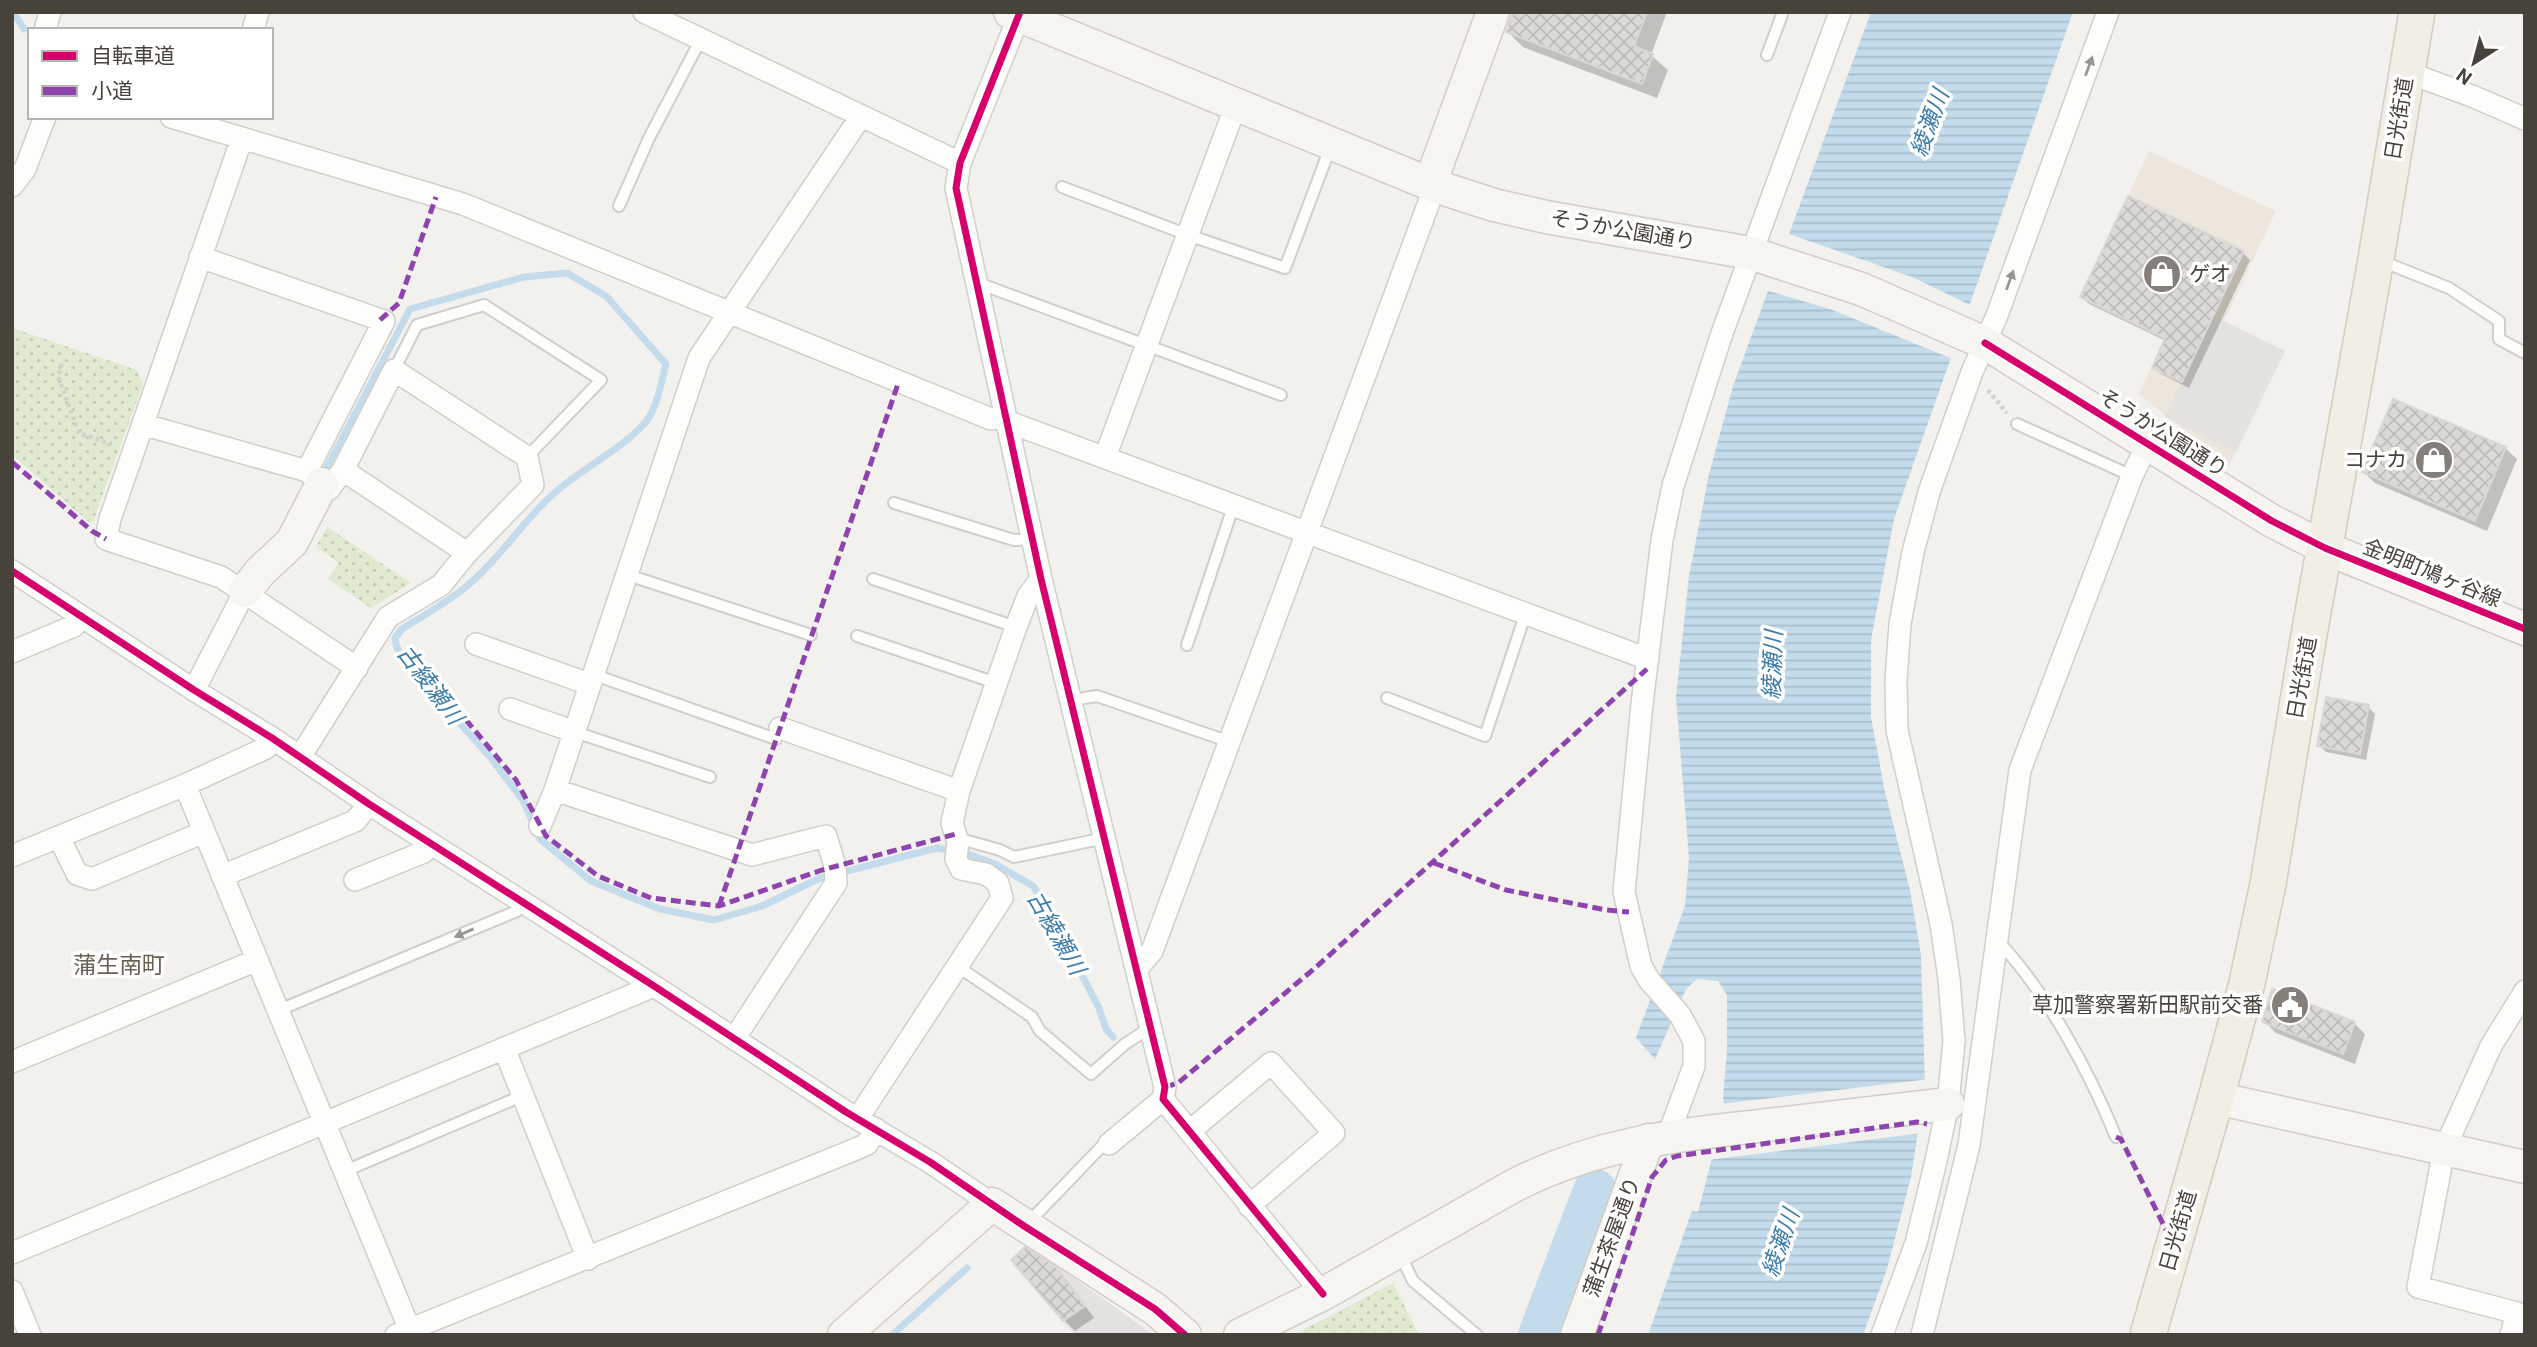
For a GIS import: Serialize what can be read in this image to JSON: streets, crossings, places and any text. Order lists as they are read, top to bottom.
{
  "streets": {
    "main road": ["日光街道"],
    "street": ["そうか公園通り", "金明町鳩ヶ谷線", "蒲生茶屋通り"]
  },
  "crossings": [
    ["日光街道", "そうか公園通り"],
    ["日光街道", "金明町鳩ヶ谷線"],
    ["そうか公園通り", "金明町鳩ヶ谷線"]
  ],
  "districts": ["蒲生南町"],
  "water": ["綾瀬川", "古綾瀬川"],
  "places": {
    "shop": ["ゲオ", "コナカ"],
    "public building": ["草加警察署新田駅前交番"]
  },
  "legend": ["自転車道", "小道"],
  "north": "bottom left"
}
